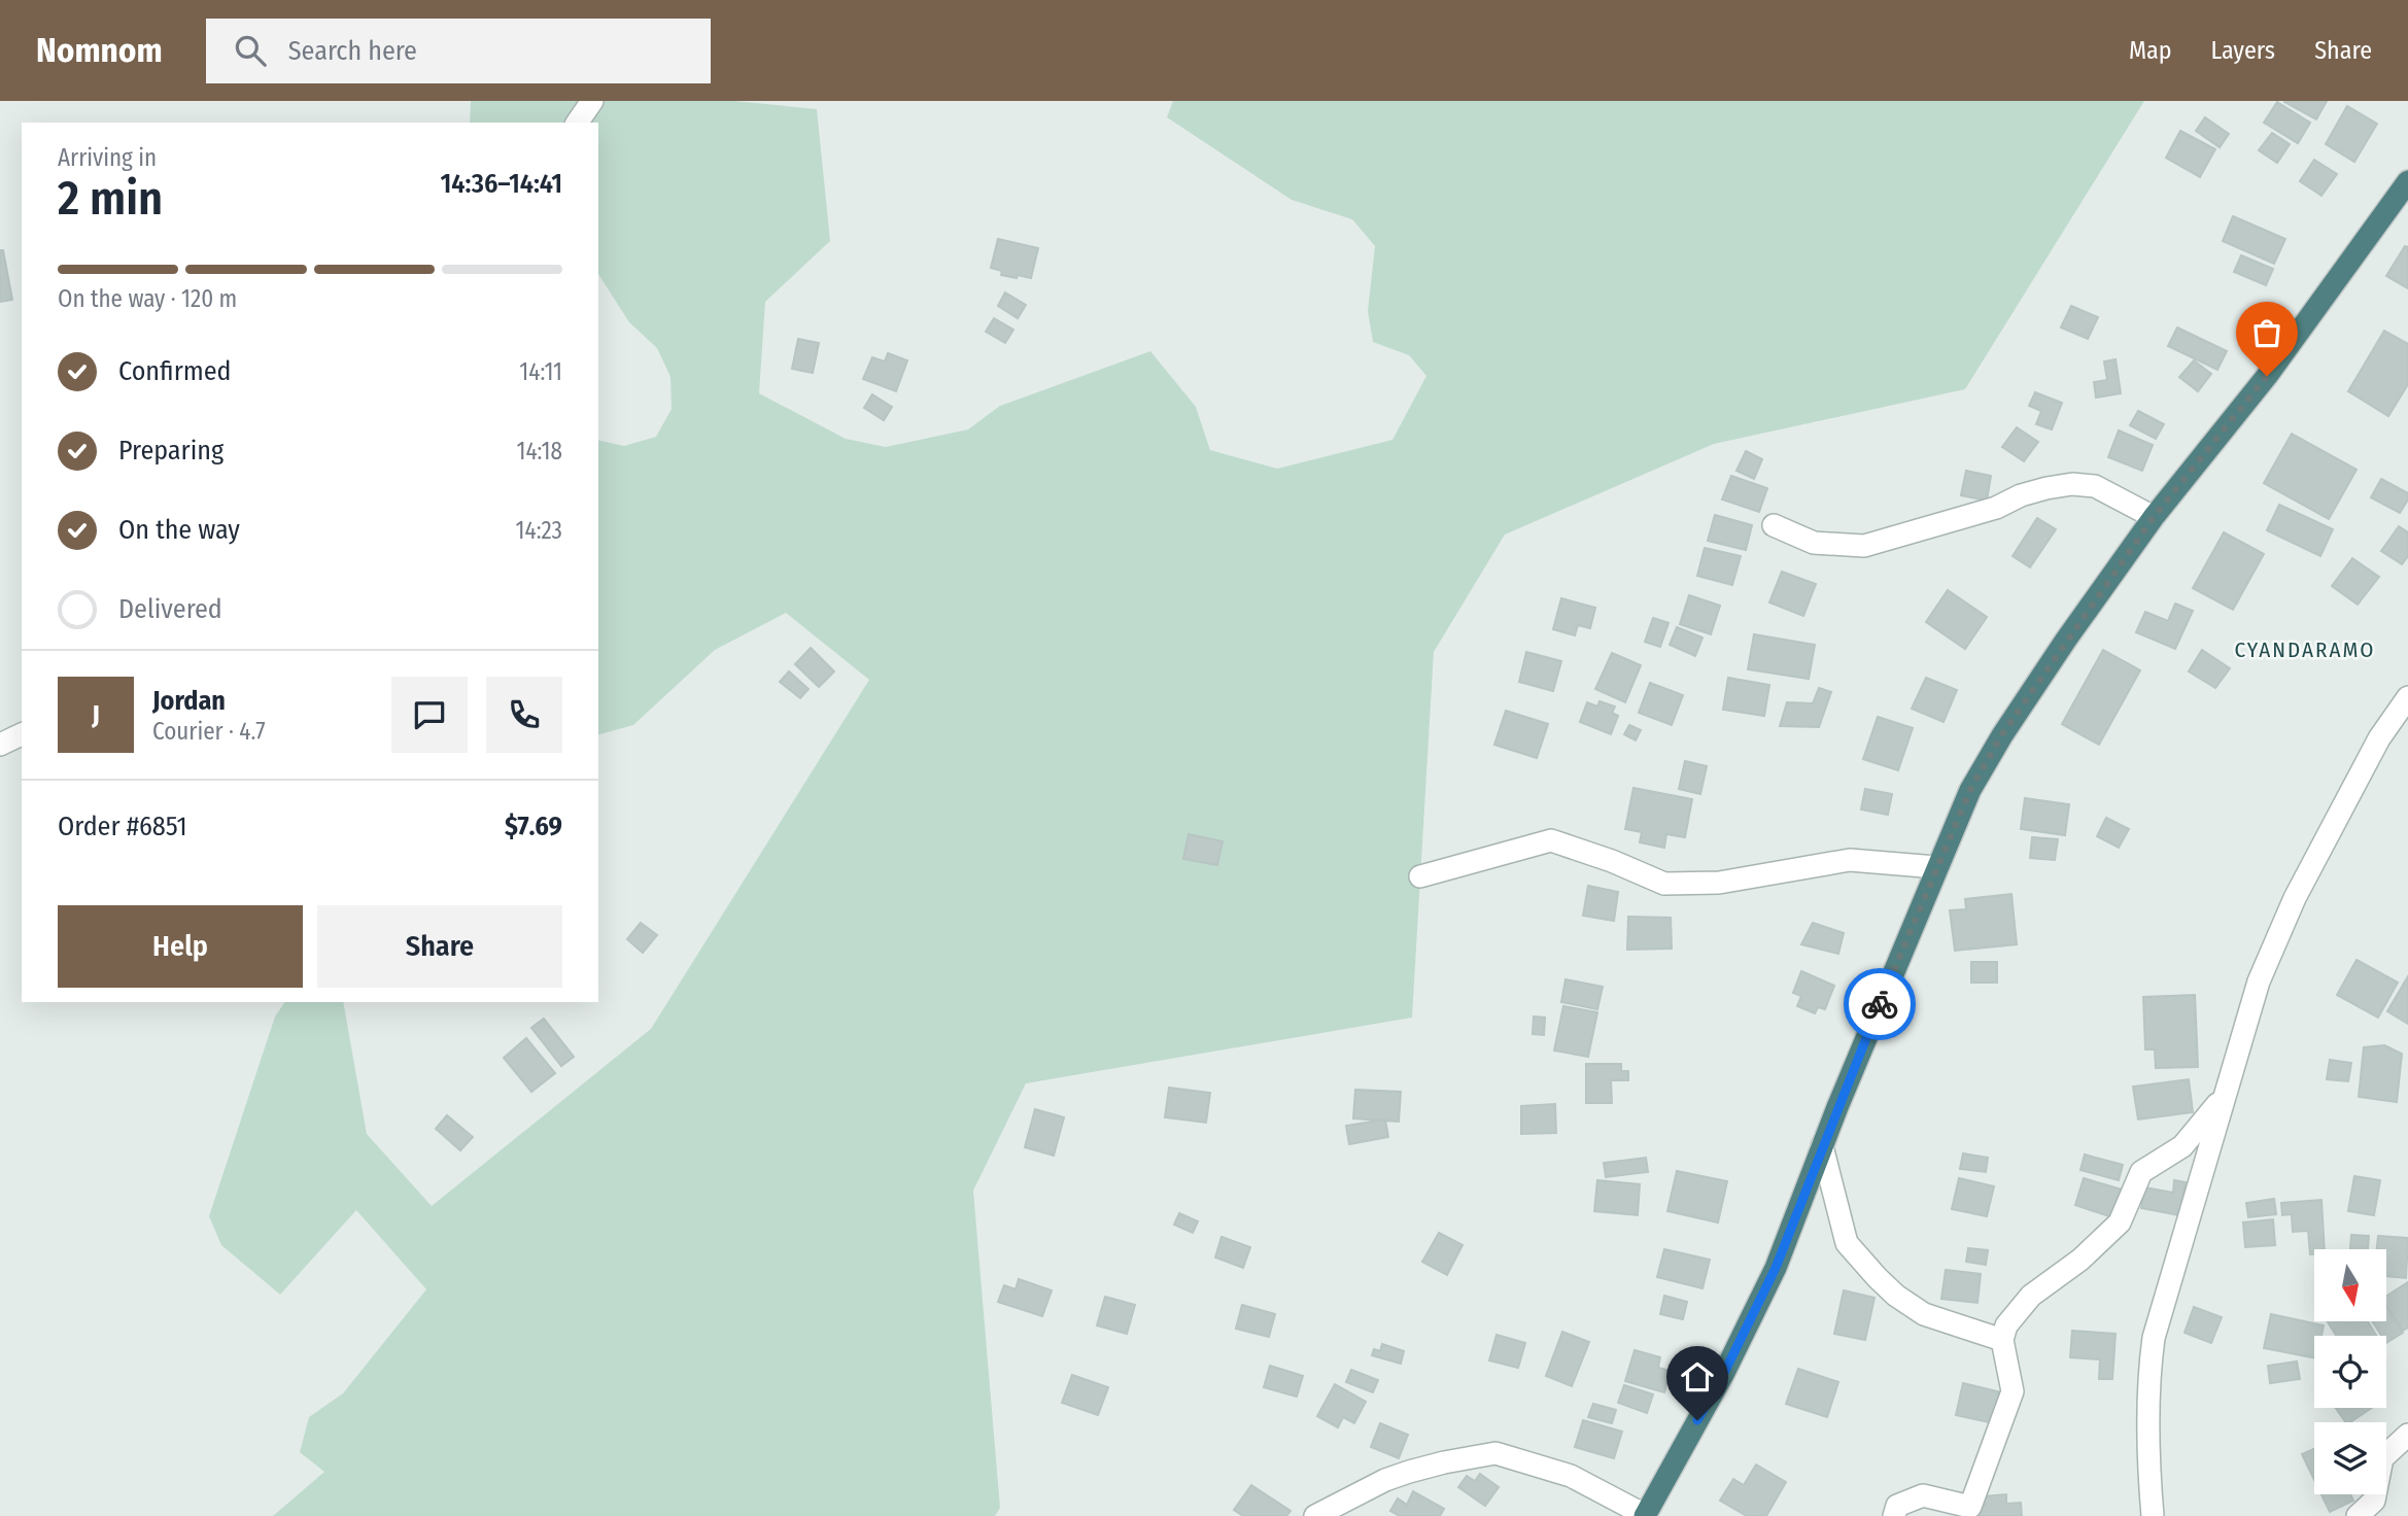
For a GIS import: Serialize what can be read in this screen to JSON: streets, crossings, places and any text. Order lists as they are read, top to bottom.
{
  "districts": ["CYANDARAMO"],
  "north": "bottom",
  "page": {
    "header": "Nomnom",
    "search": "Search here",
    "nav": ["Map", "Layers", "Share"],
    "heading": ["2 min", "Arriving in", "14:36–14:41"],
    "panel": [
      "Jordan",
      "Courier · 4.7",
      "Order #6851",
      "$7.69"
    ],
    "bar": "On the way · 120 m",
    "list": [
      ["Confirmed", "14:11"],
      ["Preparing", "14:18"],
      ["On the way", "14:23"],
      "Delivered"
    ],
    "round": "J",
    "buttons": ["Help", "Share"]
  }
}
